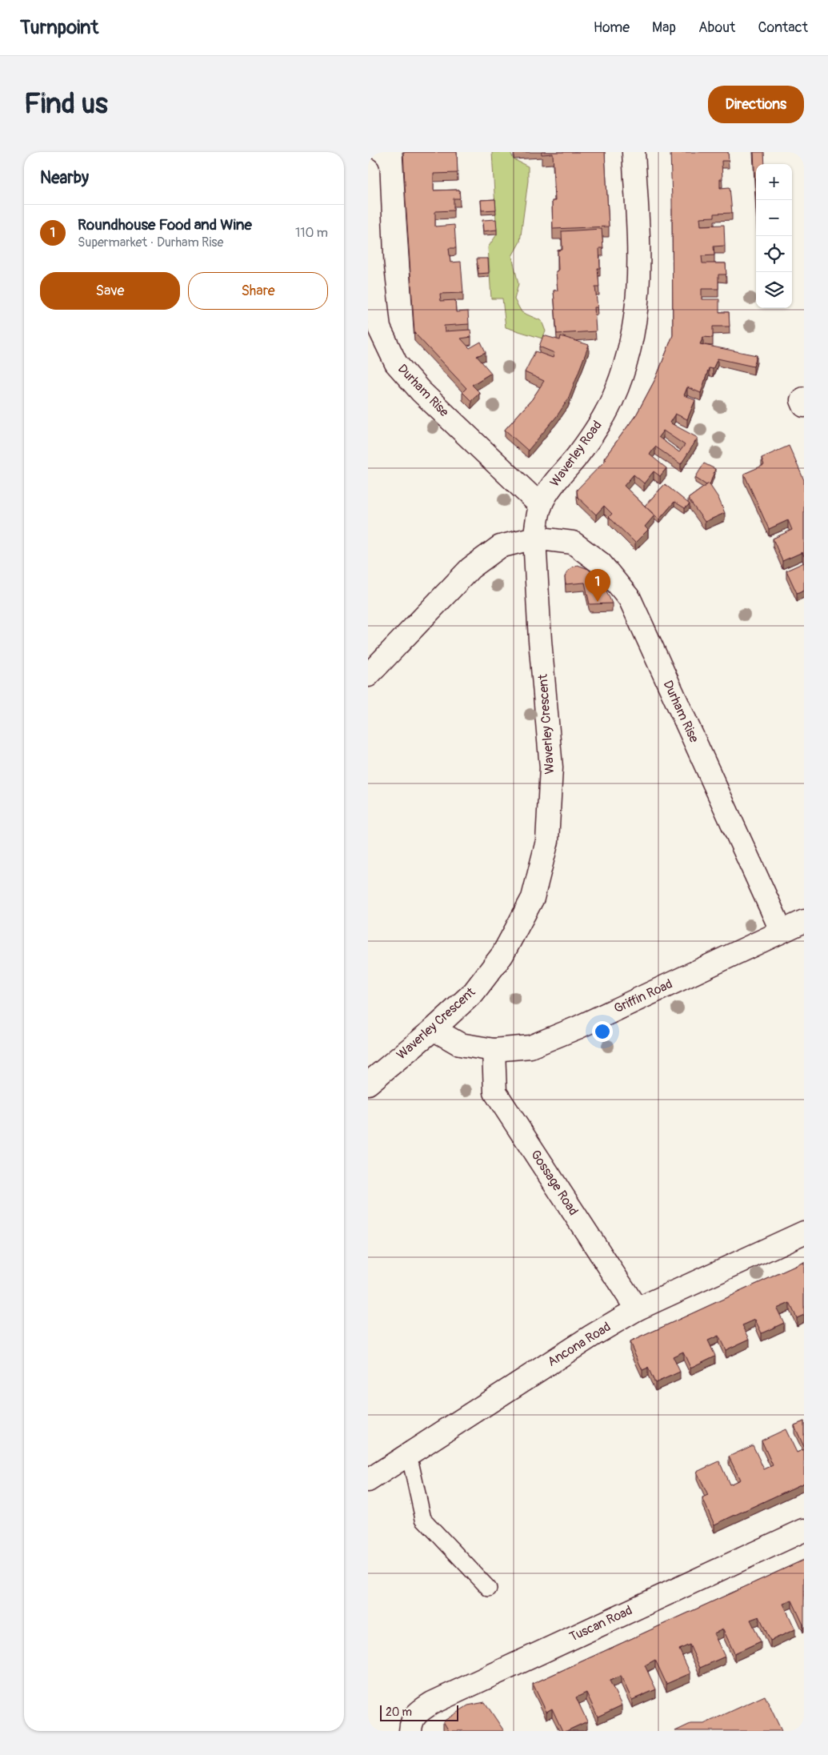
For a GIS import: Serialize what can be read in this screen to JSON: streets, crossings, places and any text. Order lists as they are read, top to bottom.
{
  "streets": {
    "street": [
      "Durham Rise",
      "Waverley Road",
      "Waverley Crescent",
      "Griffin Road",
      "Gossage Road",
      "Ancona Road",
      "Tuscan Road"
    ]
  },
  "crossings": [
    ["Durham Rise", "Waverley Road"],
    ["Durham Rise", "Waverley Crescent"],
    ["Durham Rise", "Griffin Road"],
    ["Waverley Road", "Waverley Crescent"],
    ["Waverley Crescent", "Griffin Road"],
    ["Griffin Road", "Gossage Road"],
    ["Gossage Road", "Ancona Road"]
  ],
  "scale_bar": "20 m",
  "page": {
    "header": "Turnpoint",
    "nav": [
      "Home",
      "Map",
      "About",
      "Contact"
    ],
    "buttons": [
      "Directions",
      ["Save", "Share"]
    ],
    "title": "Find us",
    "heading": "Nearby",
    "map_buttons": ["+", "−"],
    "list": [
      {
        "mark": "1",
        "name": "Roundhouse Food and Wine",
        "note": "Supermarket · Durham Rise",
        "value": "110 m"
      }
    ],
    "pins": "1",
    "scale": "20 m"
  }
}
